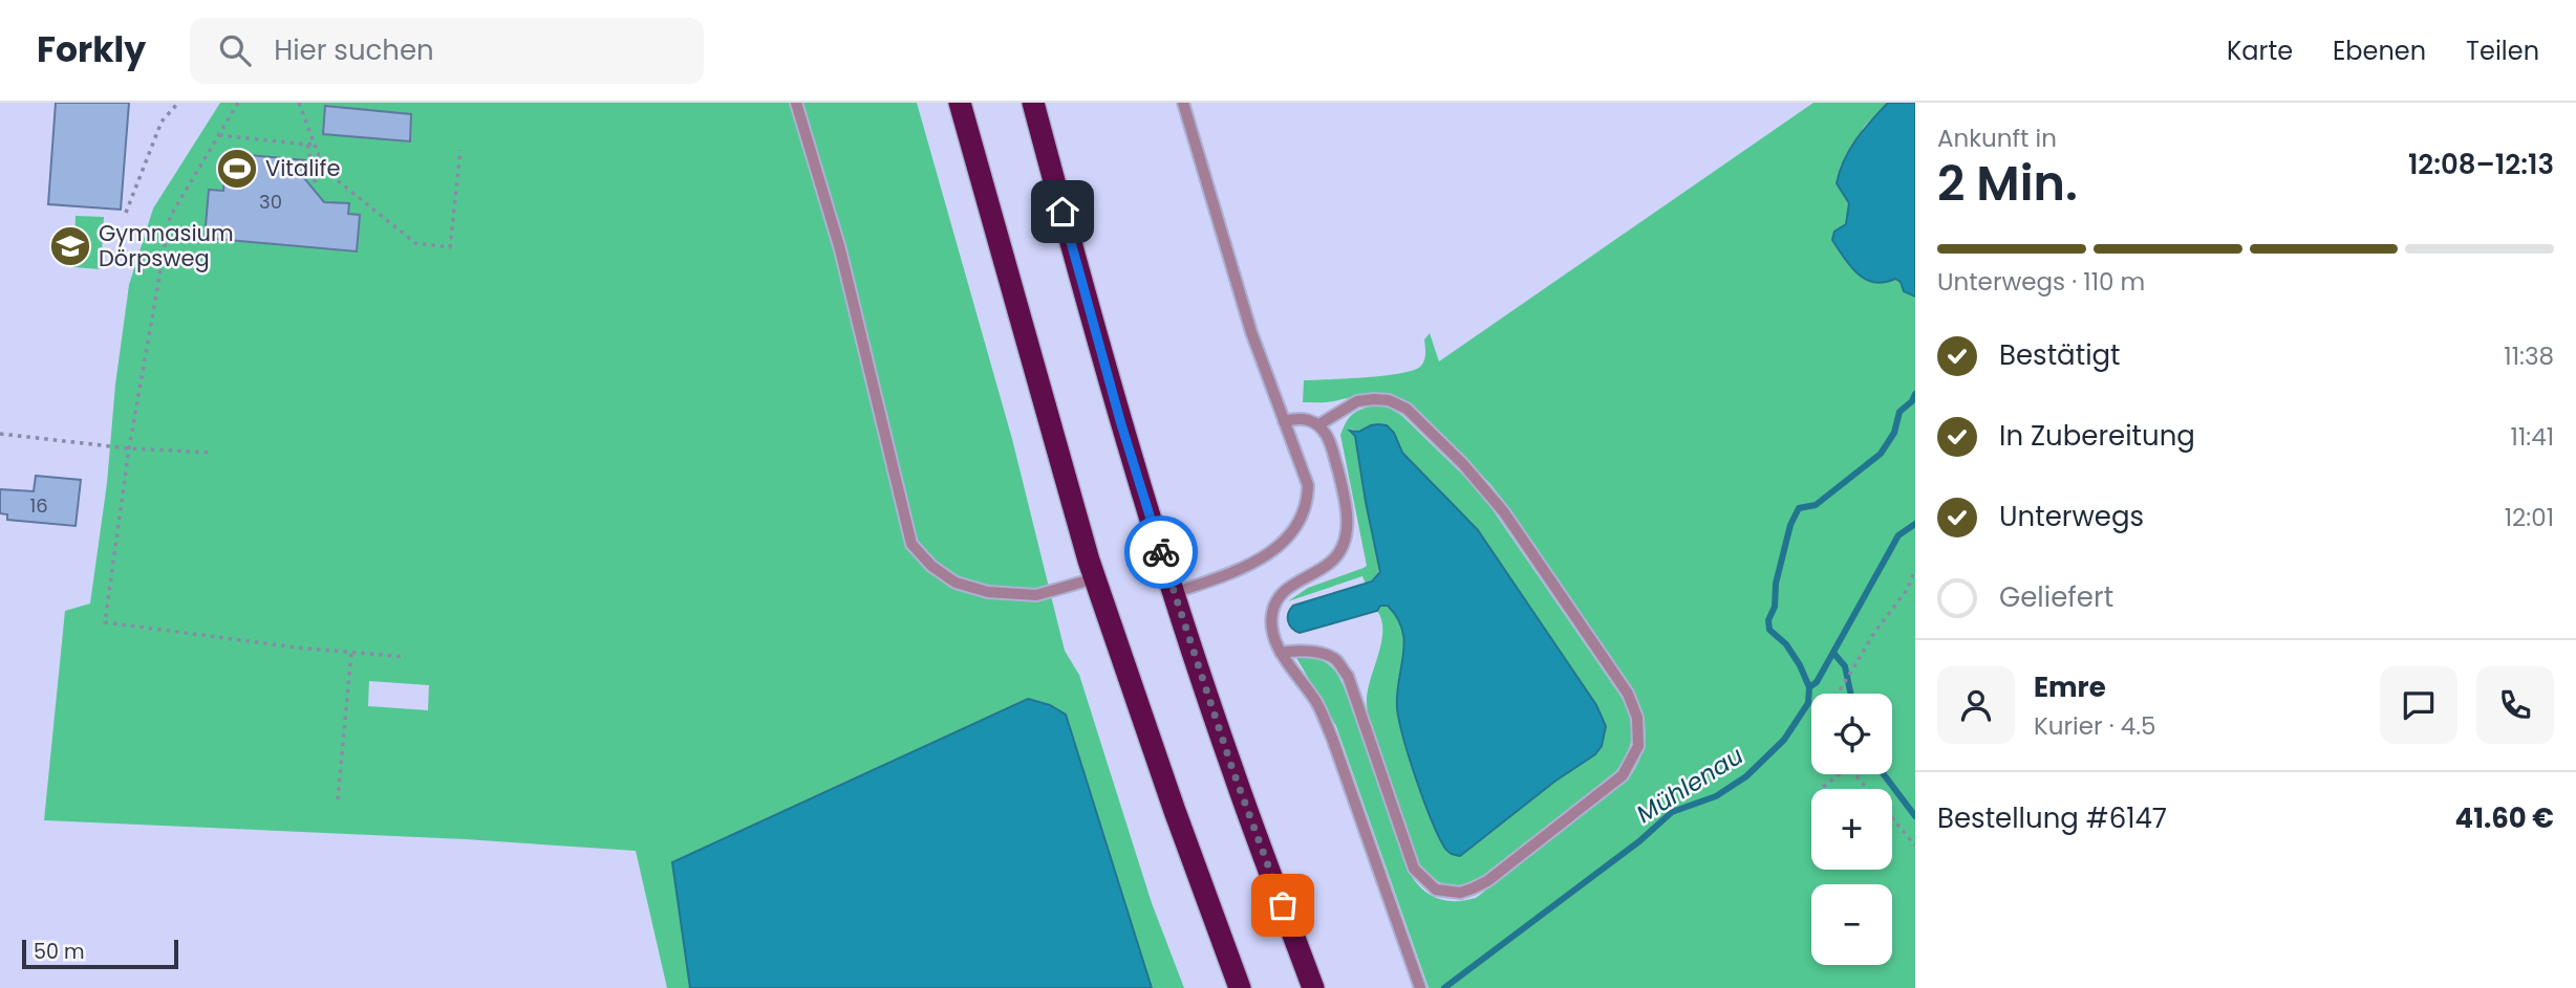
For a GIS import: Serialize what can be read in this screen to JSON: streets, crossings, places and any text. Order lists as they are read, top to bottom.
{
  "water": ["Mühlenau"],
  "places": {
    "sports": ["Vitalife"],
    "school or university": ["Gymnasium Dörpsweg"]
  },
  "house_numbers": ["30", "16"],
  "scale_bar": "50 m",
  "page": {
    "header": "Forkly",
    "search": "Hier suchen",
    "nav": ["Karte", "Ebenen", "Teilen"],
    "heading": ["2 Min.", "Ankunft in", "12:08–12:13"],
    "panel": [
      "Emre",
      "Kurier · 4.5",
      "Bestellung #6147",
      "41.60 €"
    ],
    "bar": "Unterwegs · 110 m",
    "list": [
      ["Bestätigt", "11:38"],
      ["In Zubereitung", "11:41"],
      ["Unterwegs", "12:01"],
      "Geliefert"
    ],
    "map_buttons": ["+", "−"],
    "scale": "50 m"
  }
}
